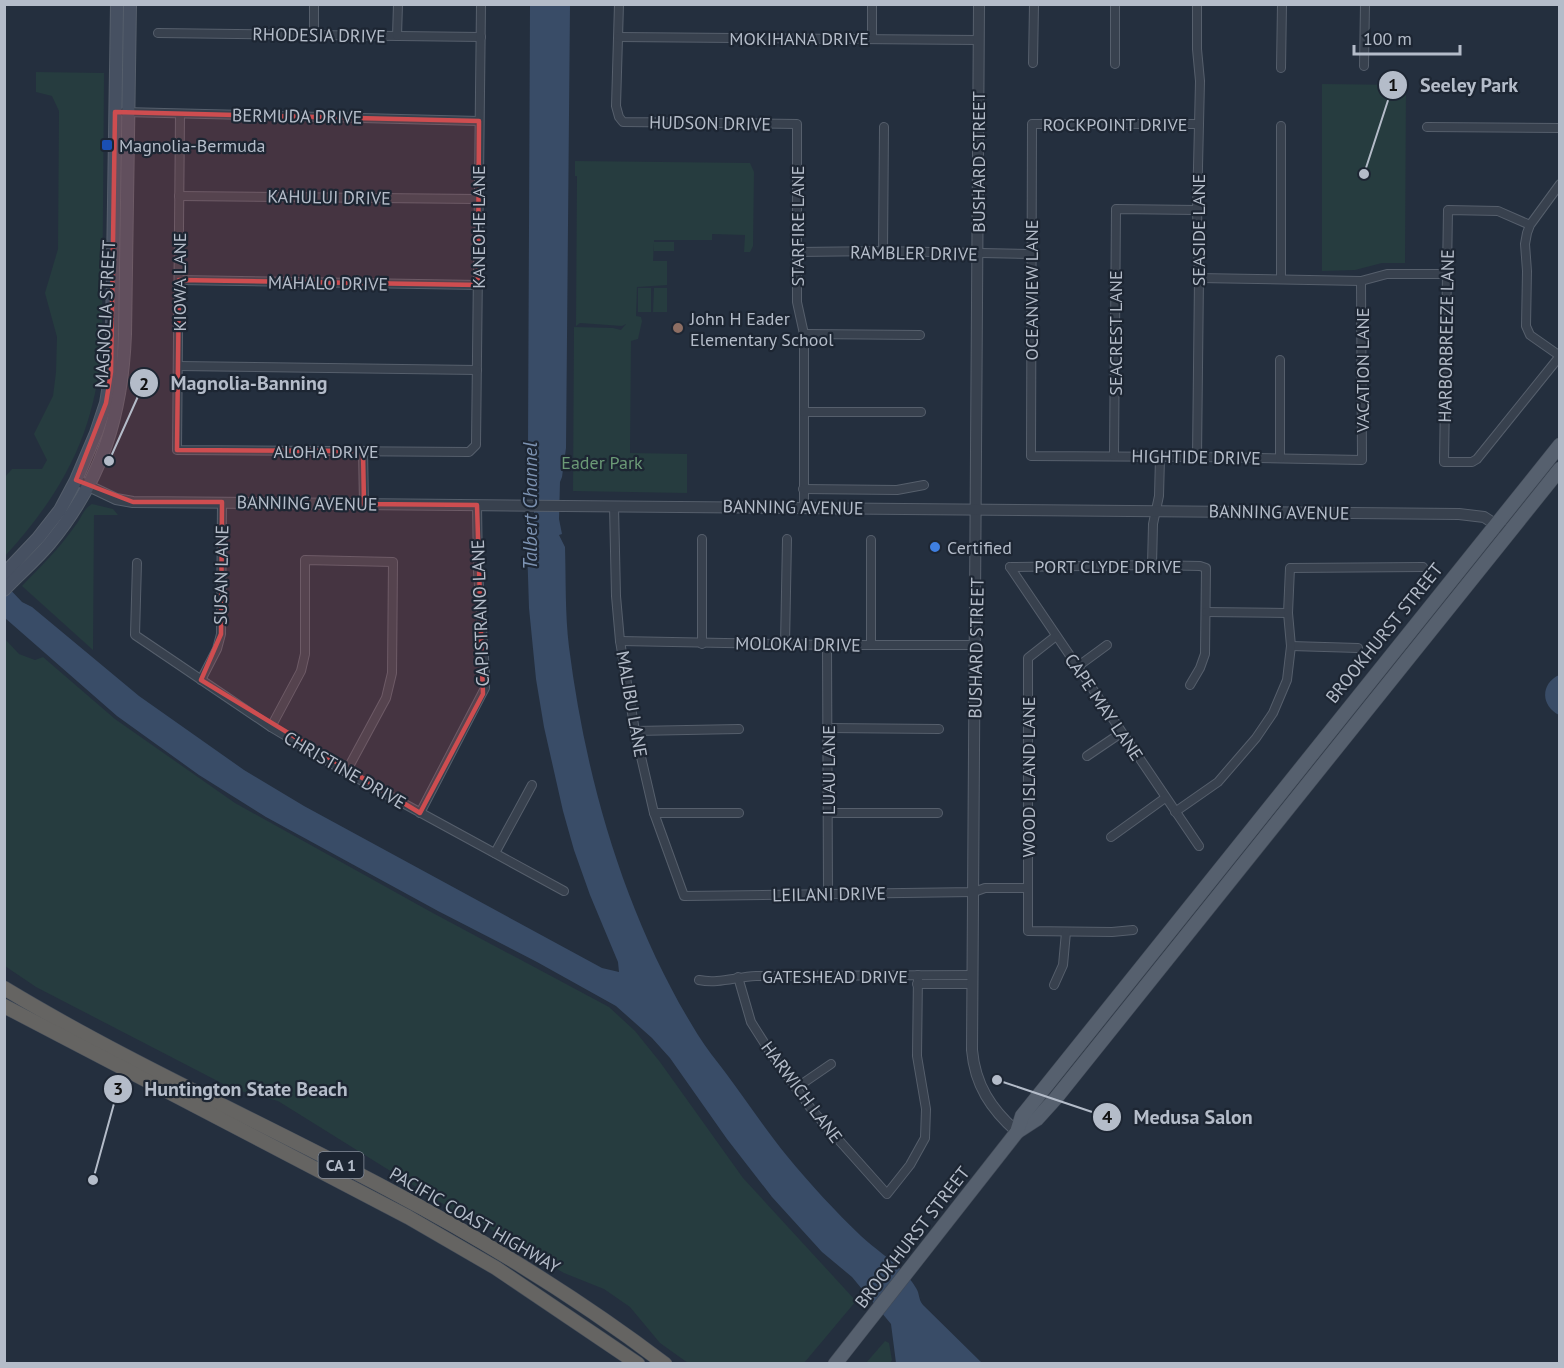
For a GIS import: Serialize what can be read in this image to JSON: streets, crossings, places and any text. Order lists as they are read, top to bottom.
{
  "streets": {
    "highway": ["CA 1", "PACIFIC COAST HIGHWAY"],
    "main road": ["MAGNOLIA STREET", "BROOKHURST STREET"],
    "street": [
      "RHODESIA DRIVE",
      "MOKIHANA DRIVE",
      "BERMUDA DRIVE",
      "HUDSON DRIVE",
      "ROCKPOINT DRIVE",
      "BUSHARD STREET",
      "KAHULUI DRIVE",
      "STARFIRE LANE",
      "KANEOHE LANE",
      "SEASIDE LANE",
      "RAMBLER DRIVE",
      "KIOWA LANE",
      "MAHALO DRIVE",
      "OCEANVIEW LANE",
      "SEACREST LANE",
      "HARBORBREEZE LANE",
      "VACATION LANE",
      "ALOHA DRIVE",
      "HIGHTIDE DRIVE",
      "BANNING AVENUE",
      "PORT CLYDE DRIVE",
      "SUSAN LANE",
      "CAPISTRANO LANE",
      "MOLOKAI DRIVE",
      "MALIBU LANE",
      "CAPE MAY LANE",
      "CHRISTINE DRIVE",
      "LUAU LANE",
      "WOOD ISLAND LANE",
      "LEILANI DRIVE",
      "GATESHEAD DRIVE",
      "HARWICH LANE"
    ]
  },
  "crossings": [
    ["RHODESIA DRIVE", "KANEOHE LANE"],
    ["MOKIHANA DRIVE", "HUDSON DRIVE"],
    ["MOKIHANA DRIVE", "BUSHARD STREET"],
    ["BERMUDA DRIVE", "KANEOHE LANE"],
    ["BERMUDA DRIVE", "KIOWA LANE"],
    ["BERMUDA DRIVE", "MAGNOLIA STREET"],
    ["HUDSON DRIVE", "STARFIRE LANE"],
    ["ROCKPOINT DRIVE", "SEASIDE LANE"],
    ["ROCKPOINT DRIVE", "OCEANVIEW LANE"],
    ["BUSHARD STREET", "RAMBLER DRIVE"],
    ["BUSHARD STREET", "BANNING AVENUE"],
    ["BUSHARD STREET", "BROOKHURST STREET"],
    ["BUSHARD STREET", "MOLOKAI DRIVE"],
    ["BUSHARD STREET", "LEILANI DRIVE"],
    ["BUSHARD STREET", "GATESHEAD DRIVE"],
    ["KAHULUI DRIVE", "KANEOHE LANE"],
    ["KAHULUI DRIVE", "KIOWA LANE"],
    ["STARFIRE LANE", "RAMBLER DRIVE"],
    ["STARFIRE LANE", "BANNING AVENUE"],
    ["KANEOHE LANE", "MAHALO DRIVE"],
    ["KANEOHE LANE", "ALOHA DRIVE"],
    ["SEASIDE LANE", "SEACREST LANE"],
    ["SEASIDE LANE", "HIGHTIDE DRIVE"],
    ["RAMBLER DRIVE", "OCEANVIEW LANE"],
    ["KIOWA LANE", "MAHALO DRIVE"],
    ["KIOWA LANE", "ALOHA DRIVE"],
    ["OCEANVIEW LANE", "HIGHTIDE DRIVE"],
    ["MAGNOLIA STREET", "BANNING AVENUE"],
    ["SEACREST LANE", "HIGHTIDE DRIVE"],
    ["VACATION LANE", "HIGHTIDE DRIVE"],
    ["BANNING AVENUE", "SUSAN LANE"],
    ["BANNING AVENUE", "CAPISTRANO LANE"],
    ["BANNING AVENUE", "BROOKHURST STREET"],
    ["BANNING AVENUE", "MALIBU LANE"],
    ["PORT CLYDE DRIVE", "CAPE MAY LANE"],
    ["SUSAN LANE", "CHRISTINE DRIVE"],
    ["CAPISTRANO LANE", "CHRISTINE DRIVE"],
    ["MOLOKAI DRIVE", "MALIBU LANE"],
    ["MOLOKAI DRIVE", "LUAU LANE"],
    ["MALIBU LANE", "LEILANI DRIVE"],
    ["CAPE MAY LANE", "WOOD ISLAND LANE"],
    ["LUAU LANE", "LEILANI DRIVE"],
    ["WOOD ISLAND LANE", "LEILANI DRIVE"],
    ["GATESHEAD DRIVE", "HARWICH LANE"]
  ],
  "water": ["Talbert Channel"],
  "parks": ["Eader Park"],
  "places": {
    "transit": ["Magnolia-Bermuda"],
    "other": [
      "Seeley Park",
      "John H Eader Elementary School",
      "Magnolia-Banning",
      "Certified",
      "Medusa Salon",
      "Huntington State Beach"
    ]
  },
  "scale_bar": "100 m"
}
